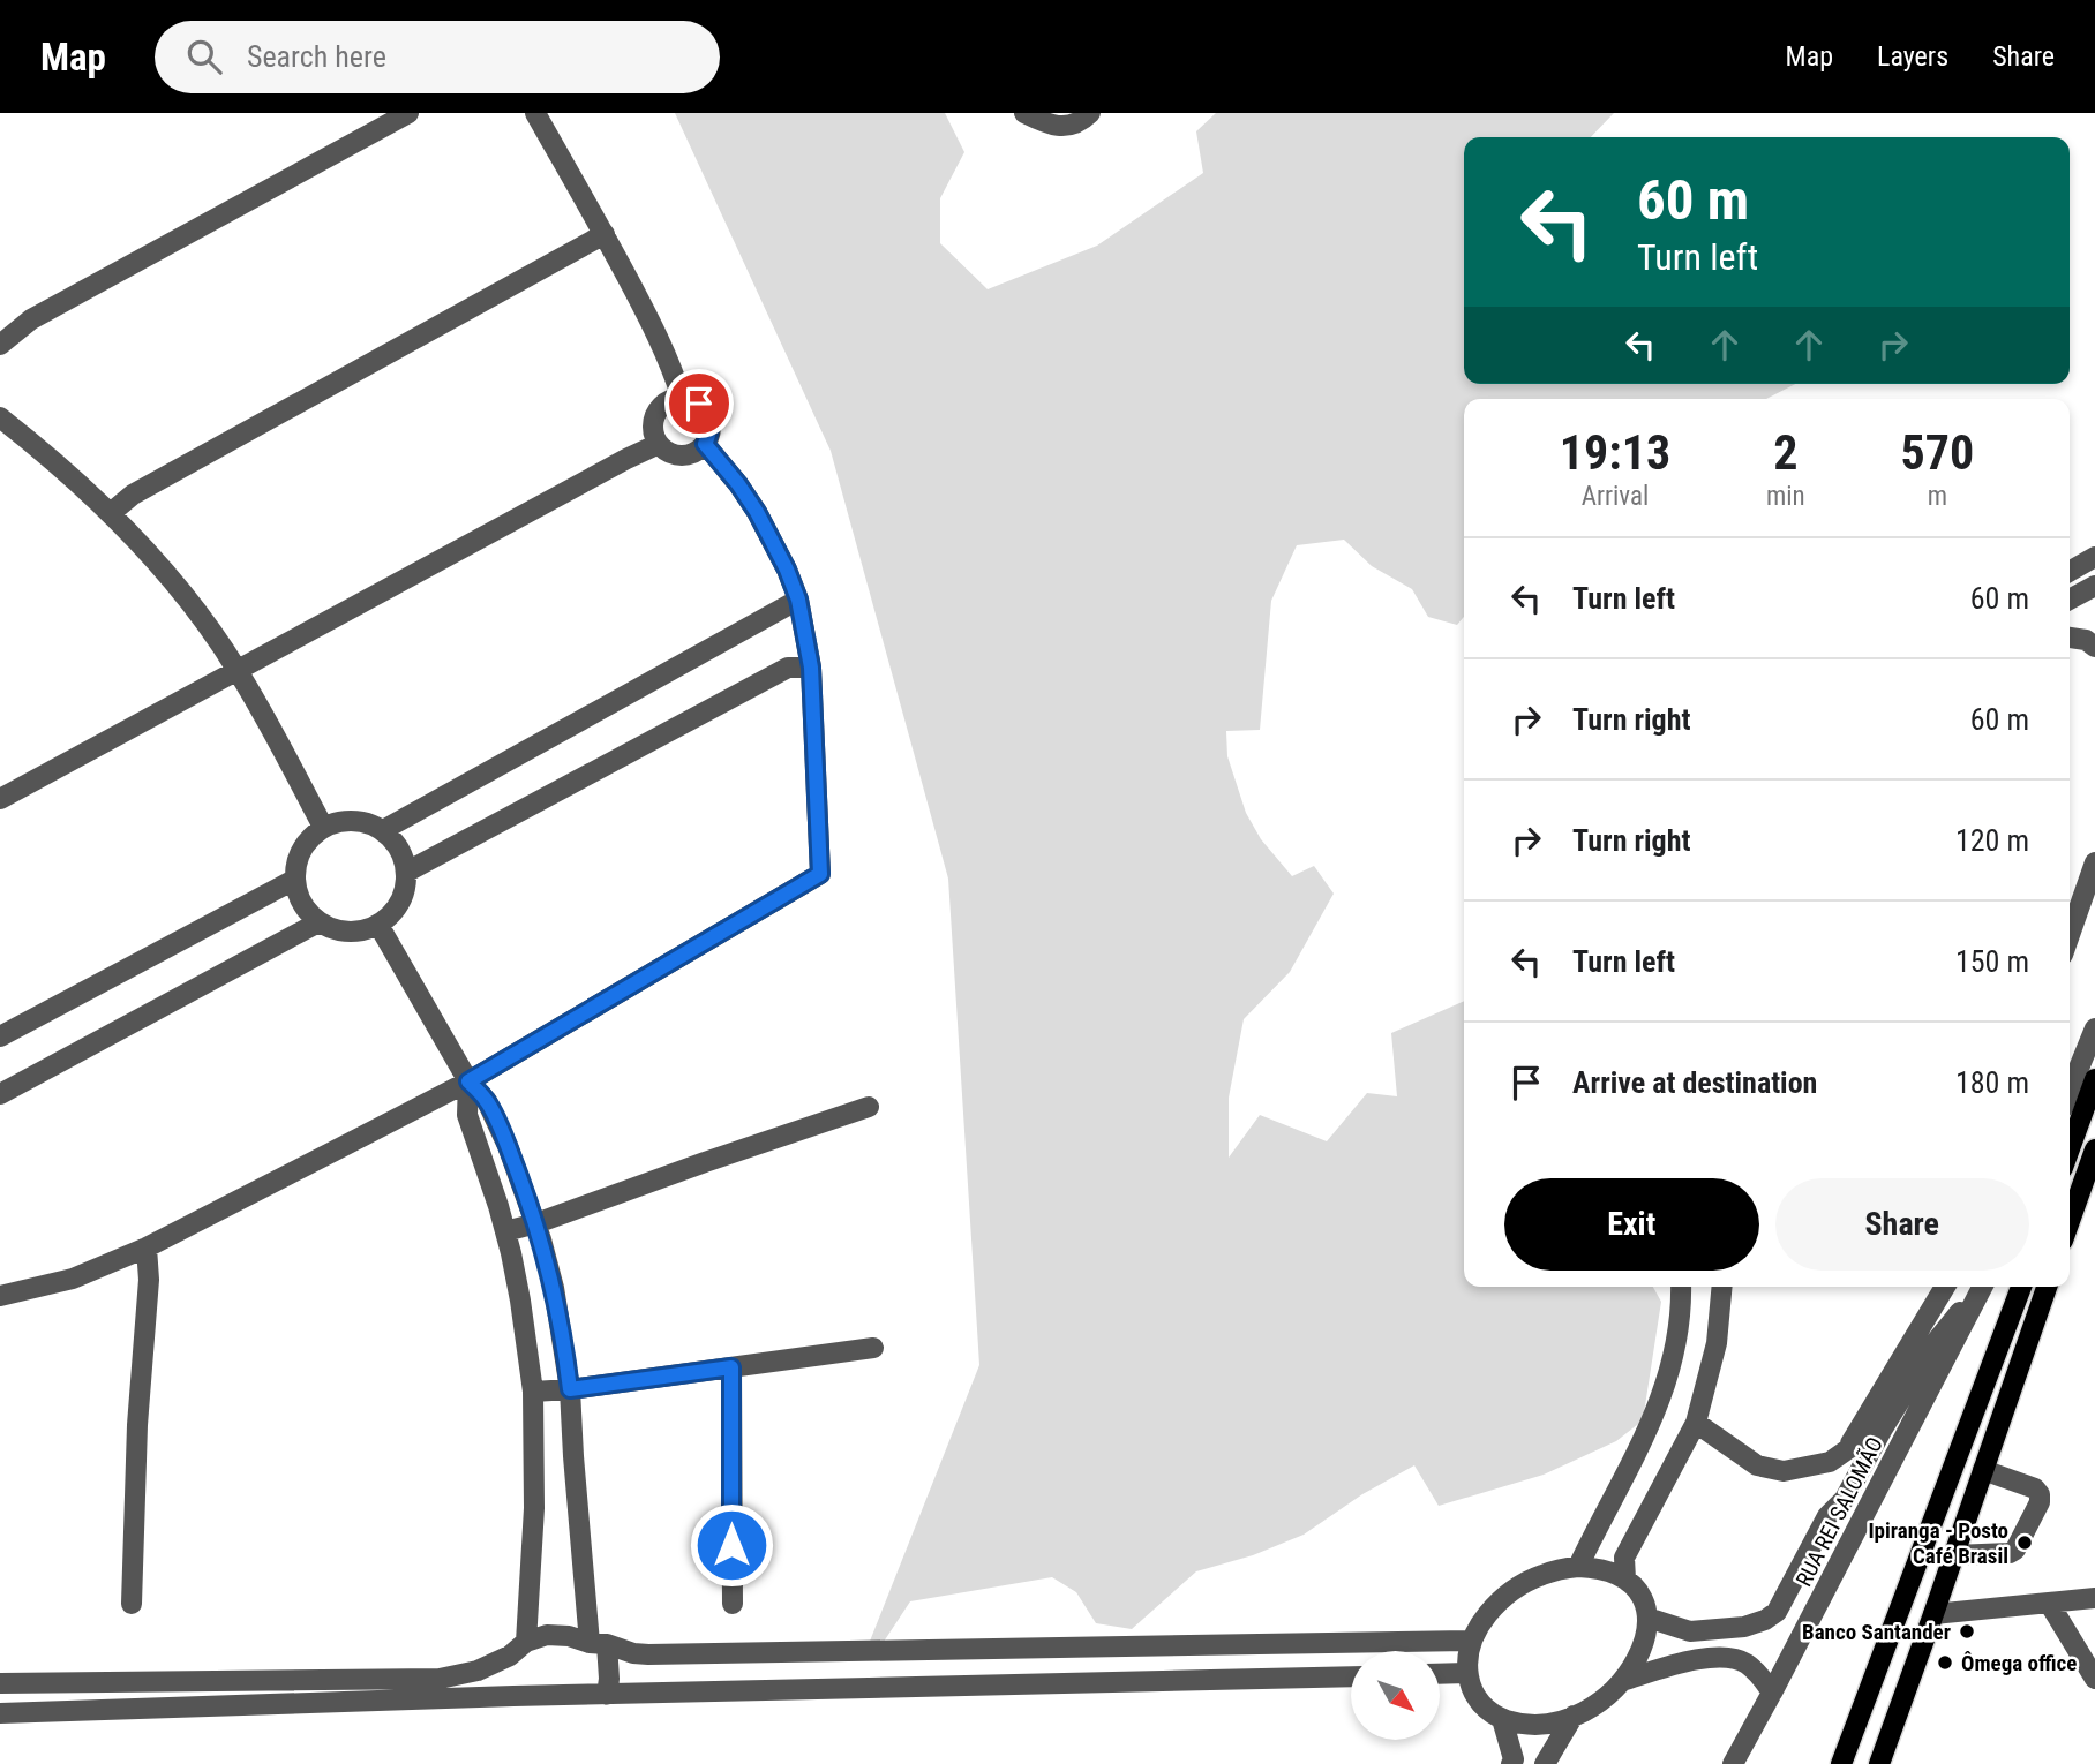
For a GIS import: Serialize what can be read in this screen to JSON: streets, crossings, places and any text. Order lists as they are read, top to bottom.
{
  "streets": {
    "street": ["RUA REI SALOMÃO"]
  },
  "places": ["Ipiranga - Posto Café Brasil", "Banco Santander", "Ômega office"],
  "north": "bottom right",
  "page": {
    "header": "Map",
    "search": "Search here",
    "nav": ["Map", "Layers", "Share"],
    "turn": ["60 m", "Turn left"],
    "eta": [
      "19:13",
      "Arrival",
      "2",
      "min",
      "570",
      "m"
    ],
    "list": [
      {
        "name": "Turn left",
        "value": "60 m"
      },
      {
        "name": "Turn right",
        "value": "60 m"
      },
      {
        "name": "Turn right",
        "value": "120 m"
      },
      {
        "name": "Turn left",
        "value": "150 m"
      },
      {
        "name": "Arrive at destination",
        "value": "180 m"
      }
    ],
    "buttons": ["Exit", "Share"]
  }
}
